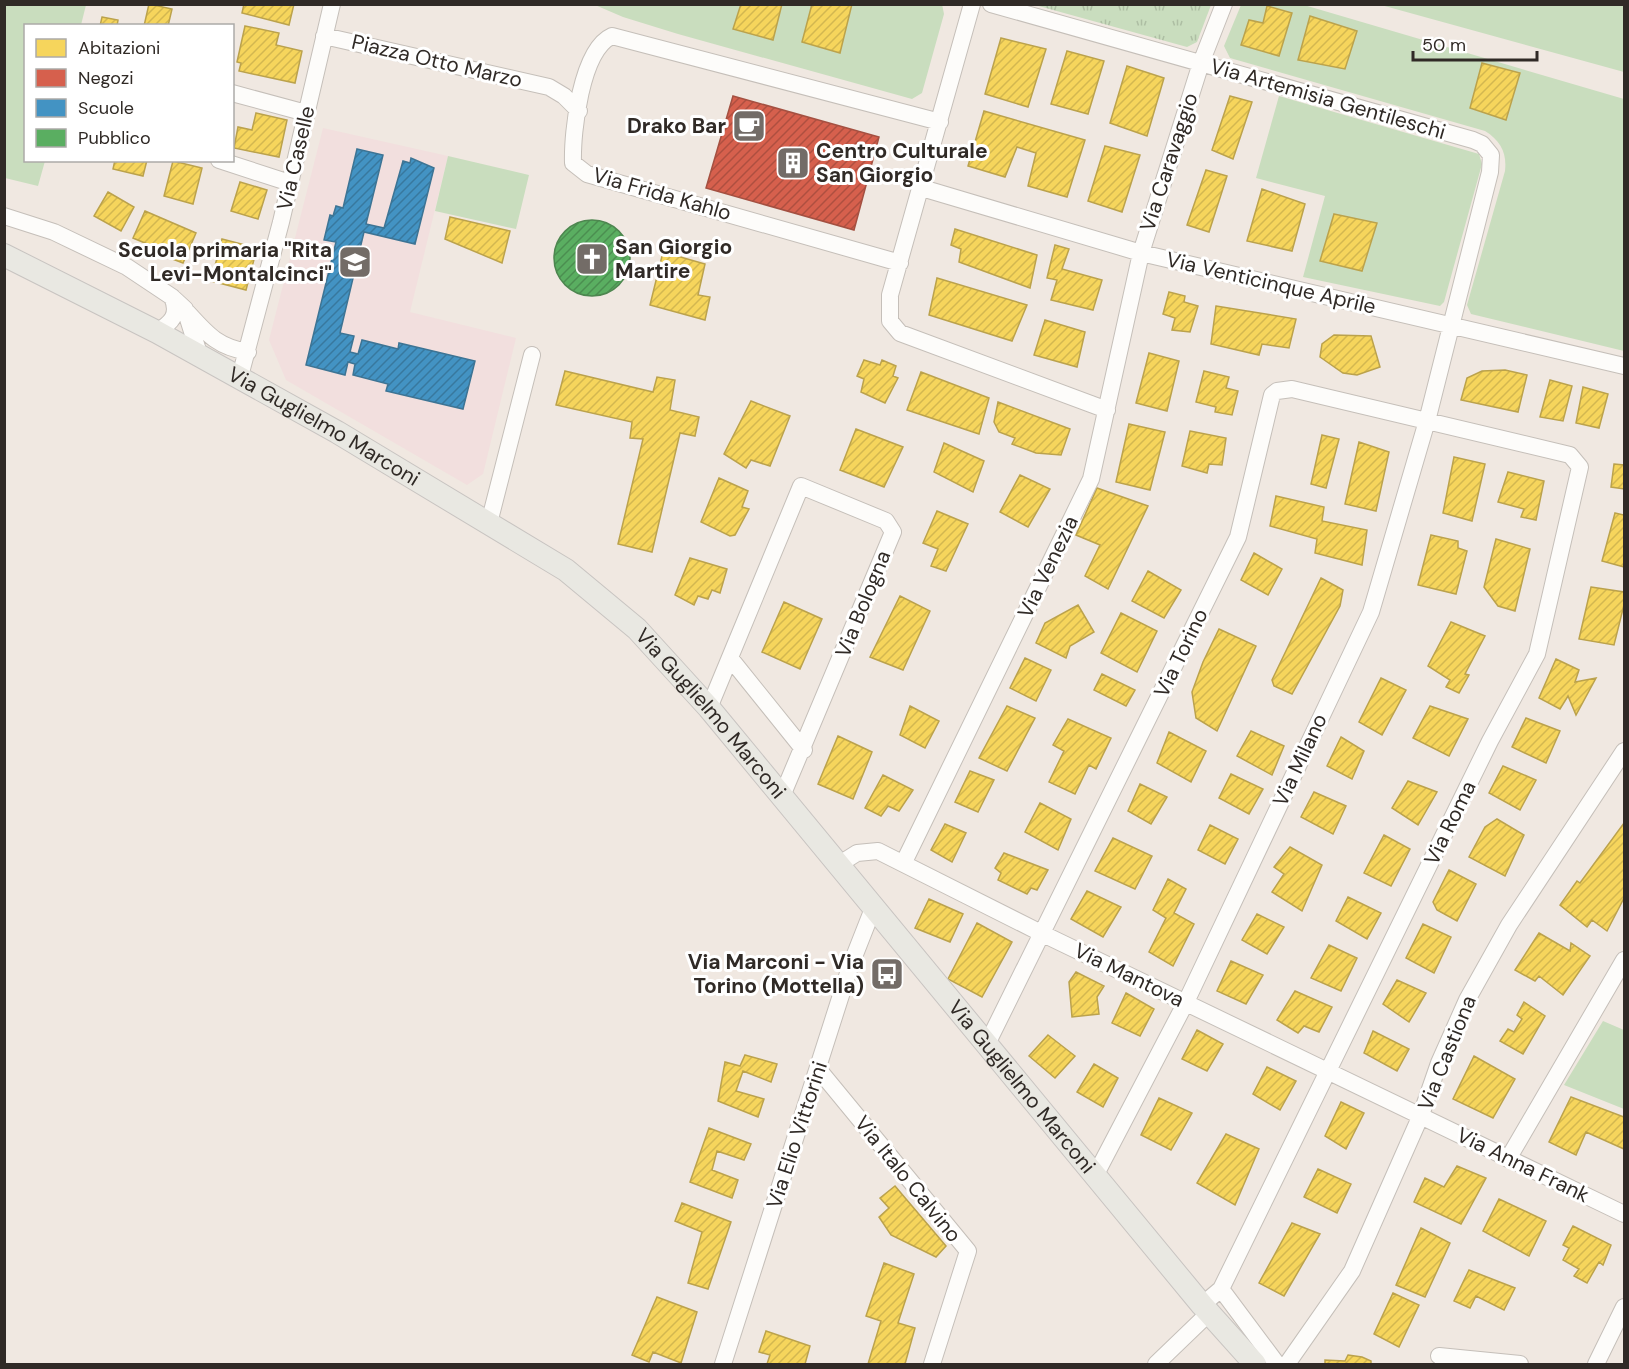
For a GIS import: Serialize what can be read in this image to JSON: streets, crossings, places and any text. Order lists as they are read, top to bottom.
{
  "streets": {
    "main road": ["Via Guglielmo Marconi"],
    "street": [
      "Piazza Otto Marzo",
      "Via Artemisia Gentileschi",
      "Via Caselle",
      "Via Caravaggio",
      "Via Frida Kahlo",
      "Via Venticinque Aprile",
      "Via Venezia",
      "Via Bologna",
      "Via Torino",
      "Via Milano",
      "Via Roma",
      "Via Mantova",
      "Via Castiona",
      "Via Elio Vittorini",
      "Via Anna Frank",
      "Via Italo Calvino"
    ]
  },
  "crossings": [
    ["Piazza Otto Marzo", "Via Caselle"],
    ["Piazza Otto Marzo", "Via Frida Kahlo"],
    ["Via Artemisia Gentileschi", "Via Caravaggio"],
    ["Via Artemisia Gentileschi", "Via Venticinque Aprile"],
    ["Via Artemisia Gentileschi", "Via Milano"],
    ["Via Caselle", "Via Guglielmo Marconi"],
    ["Via Caravaggio", "Via Venticinque Aprile"],
    ["Via Caravaggio", "Via Venezia"],
    ["Via Venticinque Aprile", "Via Venezia"],
    ["Via Venticinque Aprile", "Via Milano"],
    ["Via Guglielmo Marconi", "Via Bologna"],
    ["Via Guglielmo Marconi", "Via Torino"],
    ["Via Guglielmo Marconi", "Via Milano"],
    ["Via Guglielmo Marconi", "Via Roma"],
    ["Via Guglielmo Marconi", "Via Mantova"],
    ["Via Guglielmo Marconi", "Via Elio Vittorini"],
    ["Via Venezia", "Via Mantova"],
    ["Via Torino", "Via Milano"],
    ["Via Torino", "Via Roma"],
    ["Via Torino", "Via Mantova"],
    ["Via Milano", "Via Roma"],
    ["Via Milano", "Via Mantova"],
    ["Via Roma", "Via Mantova"],
    ["Via Mantova", "Via Castiona"],
    ["Via Mantova", "Via Anna Frank"],
    ["Via Castiona", "Via Anna Frank"],
    ["Via Elio Vittorini", "Via Italo Calvino"]
  ],
  "places": {
    "cafe": ["Drako Bar"],
    "building": ["Centro Culturale San Giorgio"],
    "church": ["San Giorgio Martire"],
    "school or university": ["Scuola primaria \"Rita Levi-Montalcinci\""],
    "bus stop": ["Via Marconi - Via Torino (Mottella)"]
  },
  "legend": [
    "Abitazioni",
    "Negozi",
    "Scuole",
    "Pubblico"
  ],
  "scale_bar": "50 m"
}
